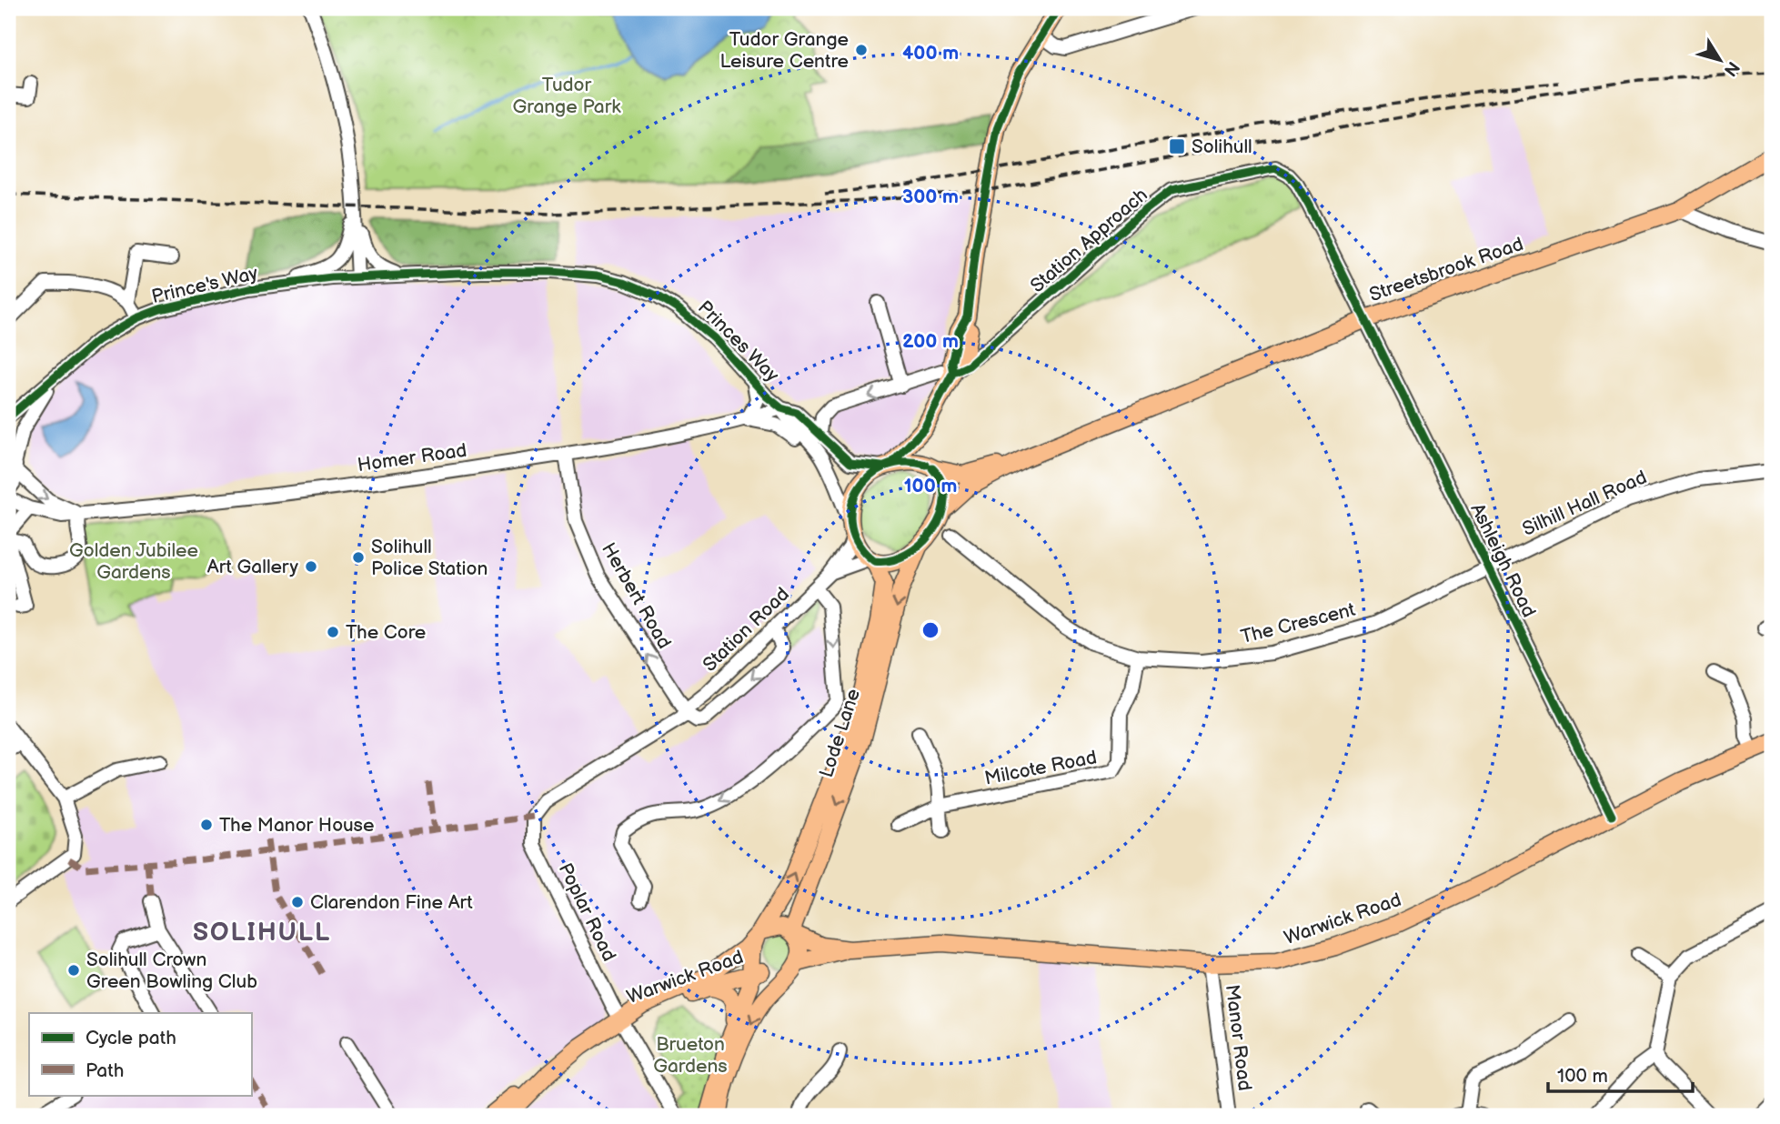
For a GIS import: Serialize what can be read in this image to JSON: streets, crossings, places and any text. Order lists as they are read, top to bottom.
{
  "streets": {
    "main road": ["Streetsbrook Road", "Lode Lane", "Warwick Road"],
    "street": [
      "Station Approach",
      "Prince's Way",
      "Princes Way",
      "Homer Road",
      "Silhill Hall Road",
      "Ashleigh Road",
      "Herbert Road",
      "The Crescent",
      "Station Road",
      "Milcote Road",
      "Poplar Road",
      "Manor Road"
    ]
  },
  "crossings": [
    ["Station Approach", "Streetsbrook Road"],
    ["Station Approach", "Ashleigh Road"],
    ["Streetsbrook Road", "Princes Way"],
    ["Streetsbrook Road", "Ashleigh Road"],
    ["Streetsbrook Road", "Station Road"],
    ["Streetsbrook Road", "Lode Lane"],
    ["Prince's Way", "Princes Way"],
    ["Prince's Way", "Homer Road"],
    ["Princes Way", "Homer Road"],
    ["Princes Way", "Station Road"],
    ["Princes Way", "Lode Lane"],
    ["Homer Road", "Herbert Road"],
    ["Silhill Hall Road", "Ashleigh Road"],
    ["Silhill Hall Road", "The Crescent"],
    ["Ashleigh Road", "The Crescent"],
    ["Ashleigh Road", "Warwick Road"],
    ["Herbert Road", "Station Road"],
    ["The Crescent", "Milcote Road"],
    ["Station Road", "Lode Lane"],
    ["Station Road", "Poplar Road"],
    ["Lode Lane", "Warwick Road"],
    ["Poplar Road", "Warwick Road"],
    ["Warwick Road", "Manor Road"]
  ],
  "one_way": ["Herbert Road"],
  "districts": ["SOLIHULL"],
  "parks": ["Tudor Grange Park", "Golden Jubilee Gardens", "Brueton Gardens"],
  "places": {
    "other": [
      "Tudor Grange Leisure Centre",
      "Solihull Police Station",
      "Art Gallery",
      "The Core",
      "The Manor House",
      "Clarendon Fine Art",
      "Solihull Crown Green Bowling Club"
    ],
    "transit": ["Solihull"]
  },
  "legend": ["Cycle path", "Path"],
  "scale_bar": "100 m",
  "north": "bottom right",
  "rings": [
    "400 m",
    "300 m",
    "200 m",
    "100 m"
  ]
}
